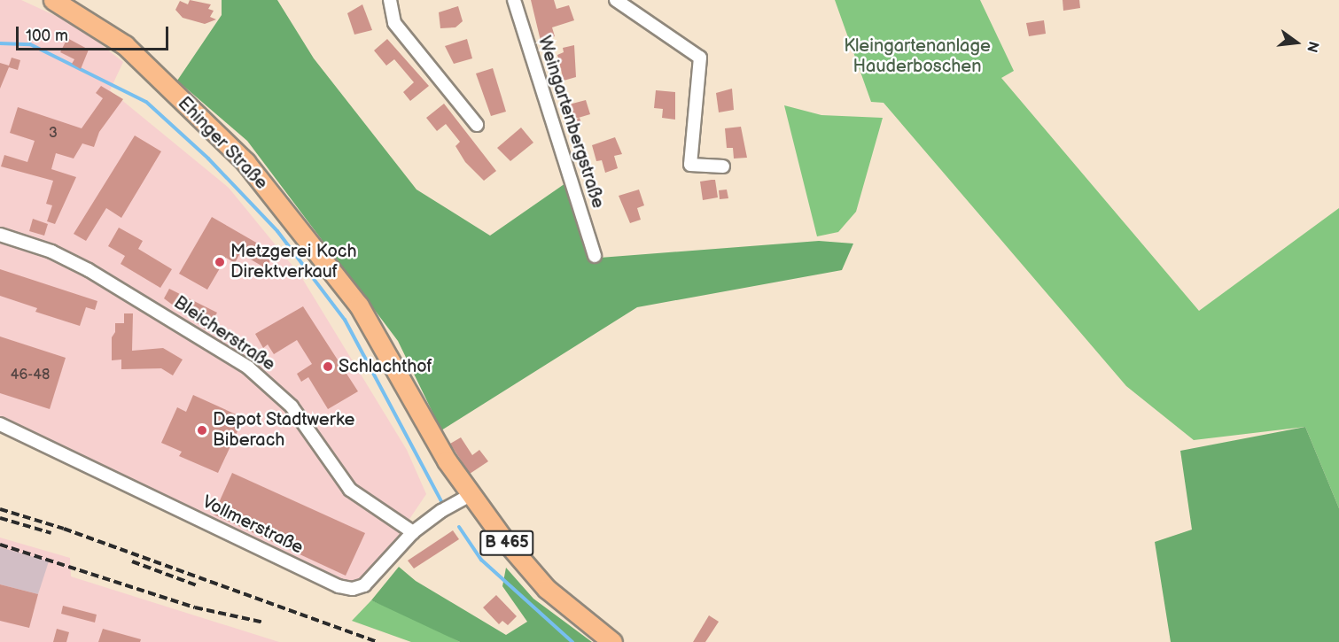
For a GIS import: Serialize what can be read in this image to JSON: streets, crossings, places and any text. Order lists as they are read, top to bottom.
{
  "streets": {
    "main road": ["Ehinger Straße", "B 465"],
    "street": ["Weingartenbergstraße", "Bleicherstraße", "Vollmerstraße"]
  },
  "crossings": [
    ["Ehinger Straße", "Vollmerstraße"],
    ["Bleicherstraße", "Vollmerstraße"]
  ],
  "parks": ["Kleingartenanlage Hauderboschen"],
  "places": ["Metzgerei Koch Direktverkauf", "Schlachthof", "Depot Stadtwerke Biberach"],
  "house_numbers": ["3", "46-48"],
  "scale_bar": "100 m",
  "north": "right"
}
